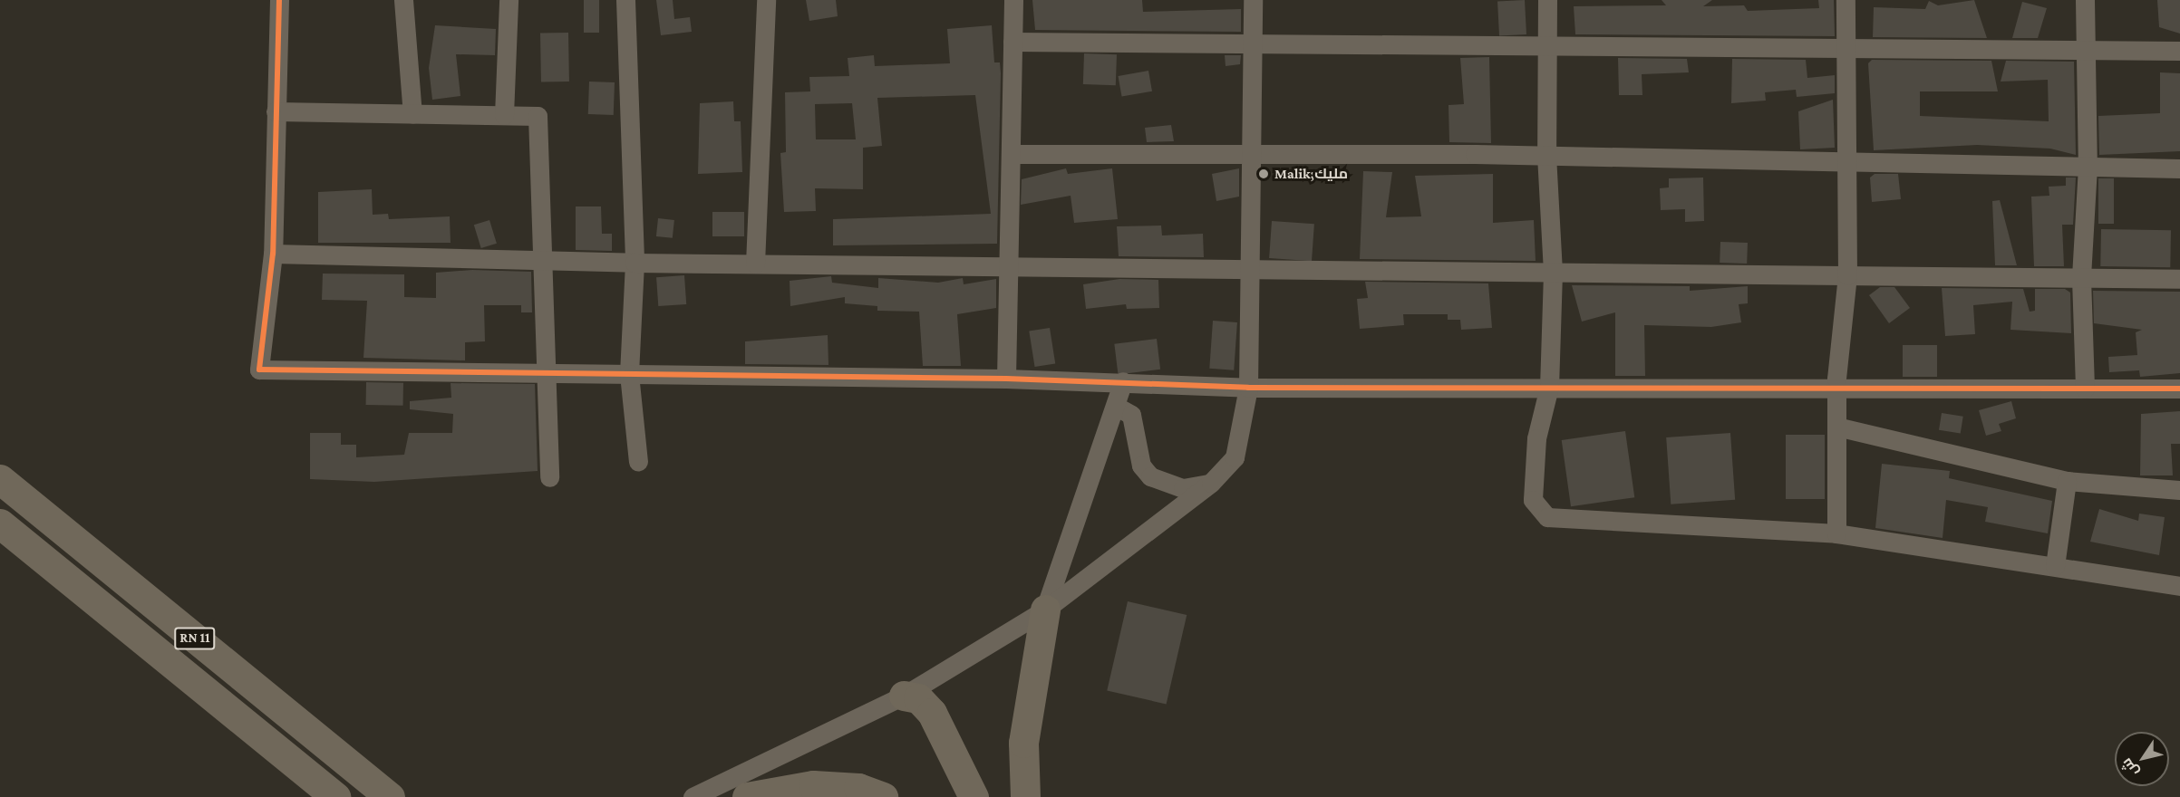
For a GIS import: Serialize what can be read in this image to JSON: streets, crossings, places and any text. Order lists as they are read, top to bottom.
{
  "streets": {
    "highway": ["RN 11"]
  },
  "places": ["Malik;مليك"],
  "north": "bottom left"
}
